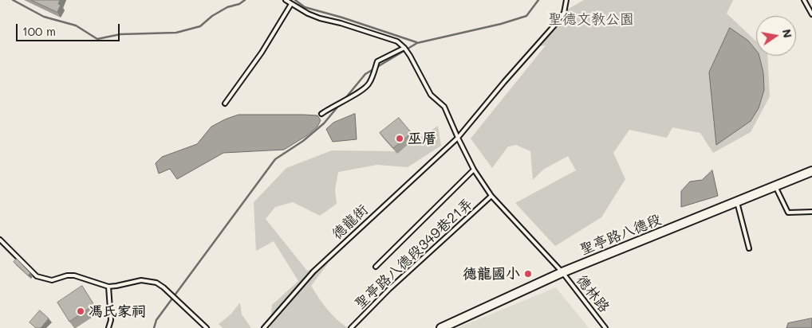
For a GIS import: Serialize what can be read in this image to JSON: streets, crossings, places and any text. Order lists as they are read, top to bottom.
{
  "streets": {
    "street": ["聖亭路八德段"],
    "lane": ["德龍街", "聖亭路八德段349巷21弄", "德林路"]
  },
  "crossings": [
    ["德龍街", "德林路"],
    ["聖亭路八德段", "德林路"],
    ["聖亭路八德段349巷21弄", "德林路"]
  ],
  "parks": ["聖德文教公園"],
  "places": ["巫厝", "德龍國小", "馮氏家祠"],
  "scale_bar": "100 m",
  "north": "right"
}
